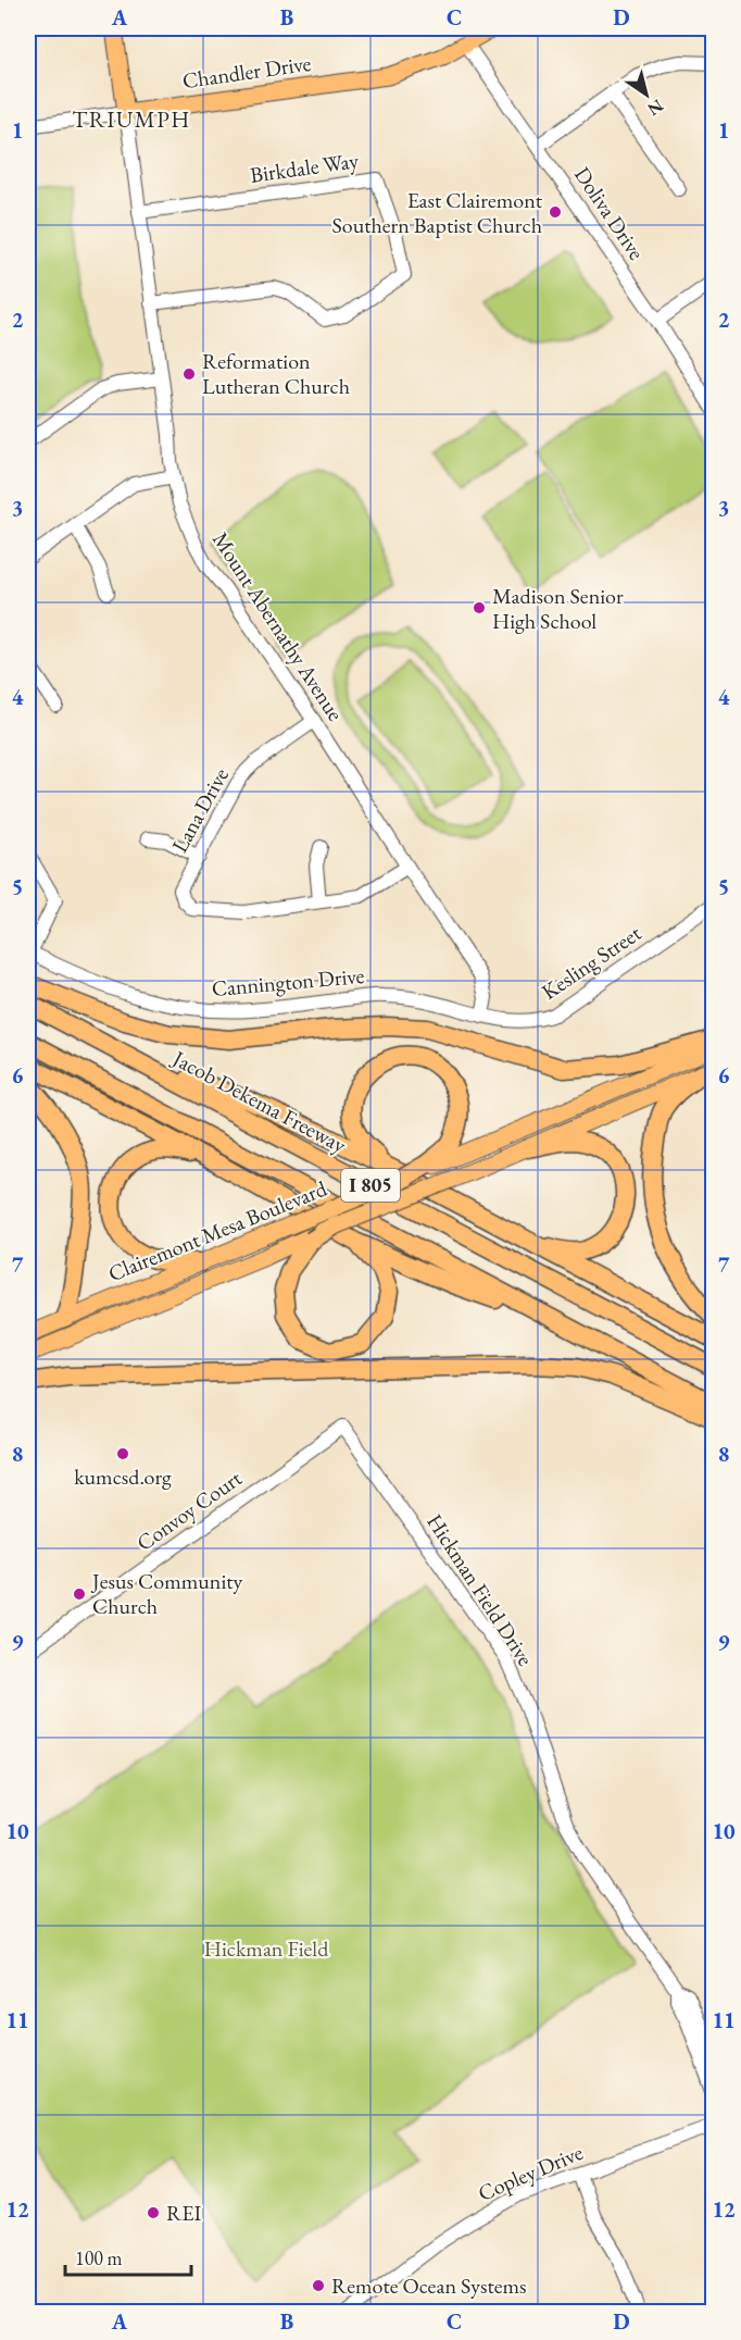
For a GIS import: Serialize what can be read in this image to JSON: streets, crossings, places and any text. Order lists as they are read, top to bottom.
{
  "streets": {
    "highway": ["Jacob Dekema Freeway", "I 805"],
    "main road": ["Chandler Drive", "Mount Abernathy Avenue", "Clairemont Mesa Boulevard"],
    "street": [
      "Birkdale Way",
      "Doliva Drive",
      "Lana Drive",
      "Kesling Street",
      "Cannington Drive",
      "Convoy Court",
      "Hickman Field Drive",
      "Copley Drive"
    ]
  },
  "crossings": [
    ["Chandler Drive", "Doliva Drive"],
    ["Chandler Drive", "Mount Abernathy Avenue"],
    ["Birkdale Way", "Mount Abernathy Avenue"],
    ["Mount Abernathy Avenue", "Lana Drive"],
    ["Mount Abernathy Avenue", "Kesling Street"],
    ["Mount Abernathy Avenue", "Cannington Drive"],
    ["Kesling Street", "Cannington Drive"],
    ["Convoy Court", "Hickman Field Drive"]
  ],
  "districts": ["TRIUMPH"],
  "parks": ["Hickman Field"],
  "places": [
    "East Clairemont Southern Baptist Church",
    "Reformation Lutheran Church",
    "Madison Senior High School",
    "kumcsd.org",
    "Jesus Community Church",
    "REI",
    "Remote Ocean Systems"
  ],
  "scale_bar": "100 m",
  "north": "bottom right",
  "grid": {
    "columns": [
      "A",
      "B",
      "C",
      "D"
    ],
    "rows": [
      "1",
      "2",
      "3",
      "4",
      "5",
      "6",
      "7",
      "8",
      "9",
      "10",
      "11",
      "12"
    ]
  }
}
